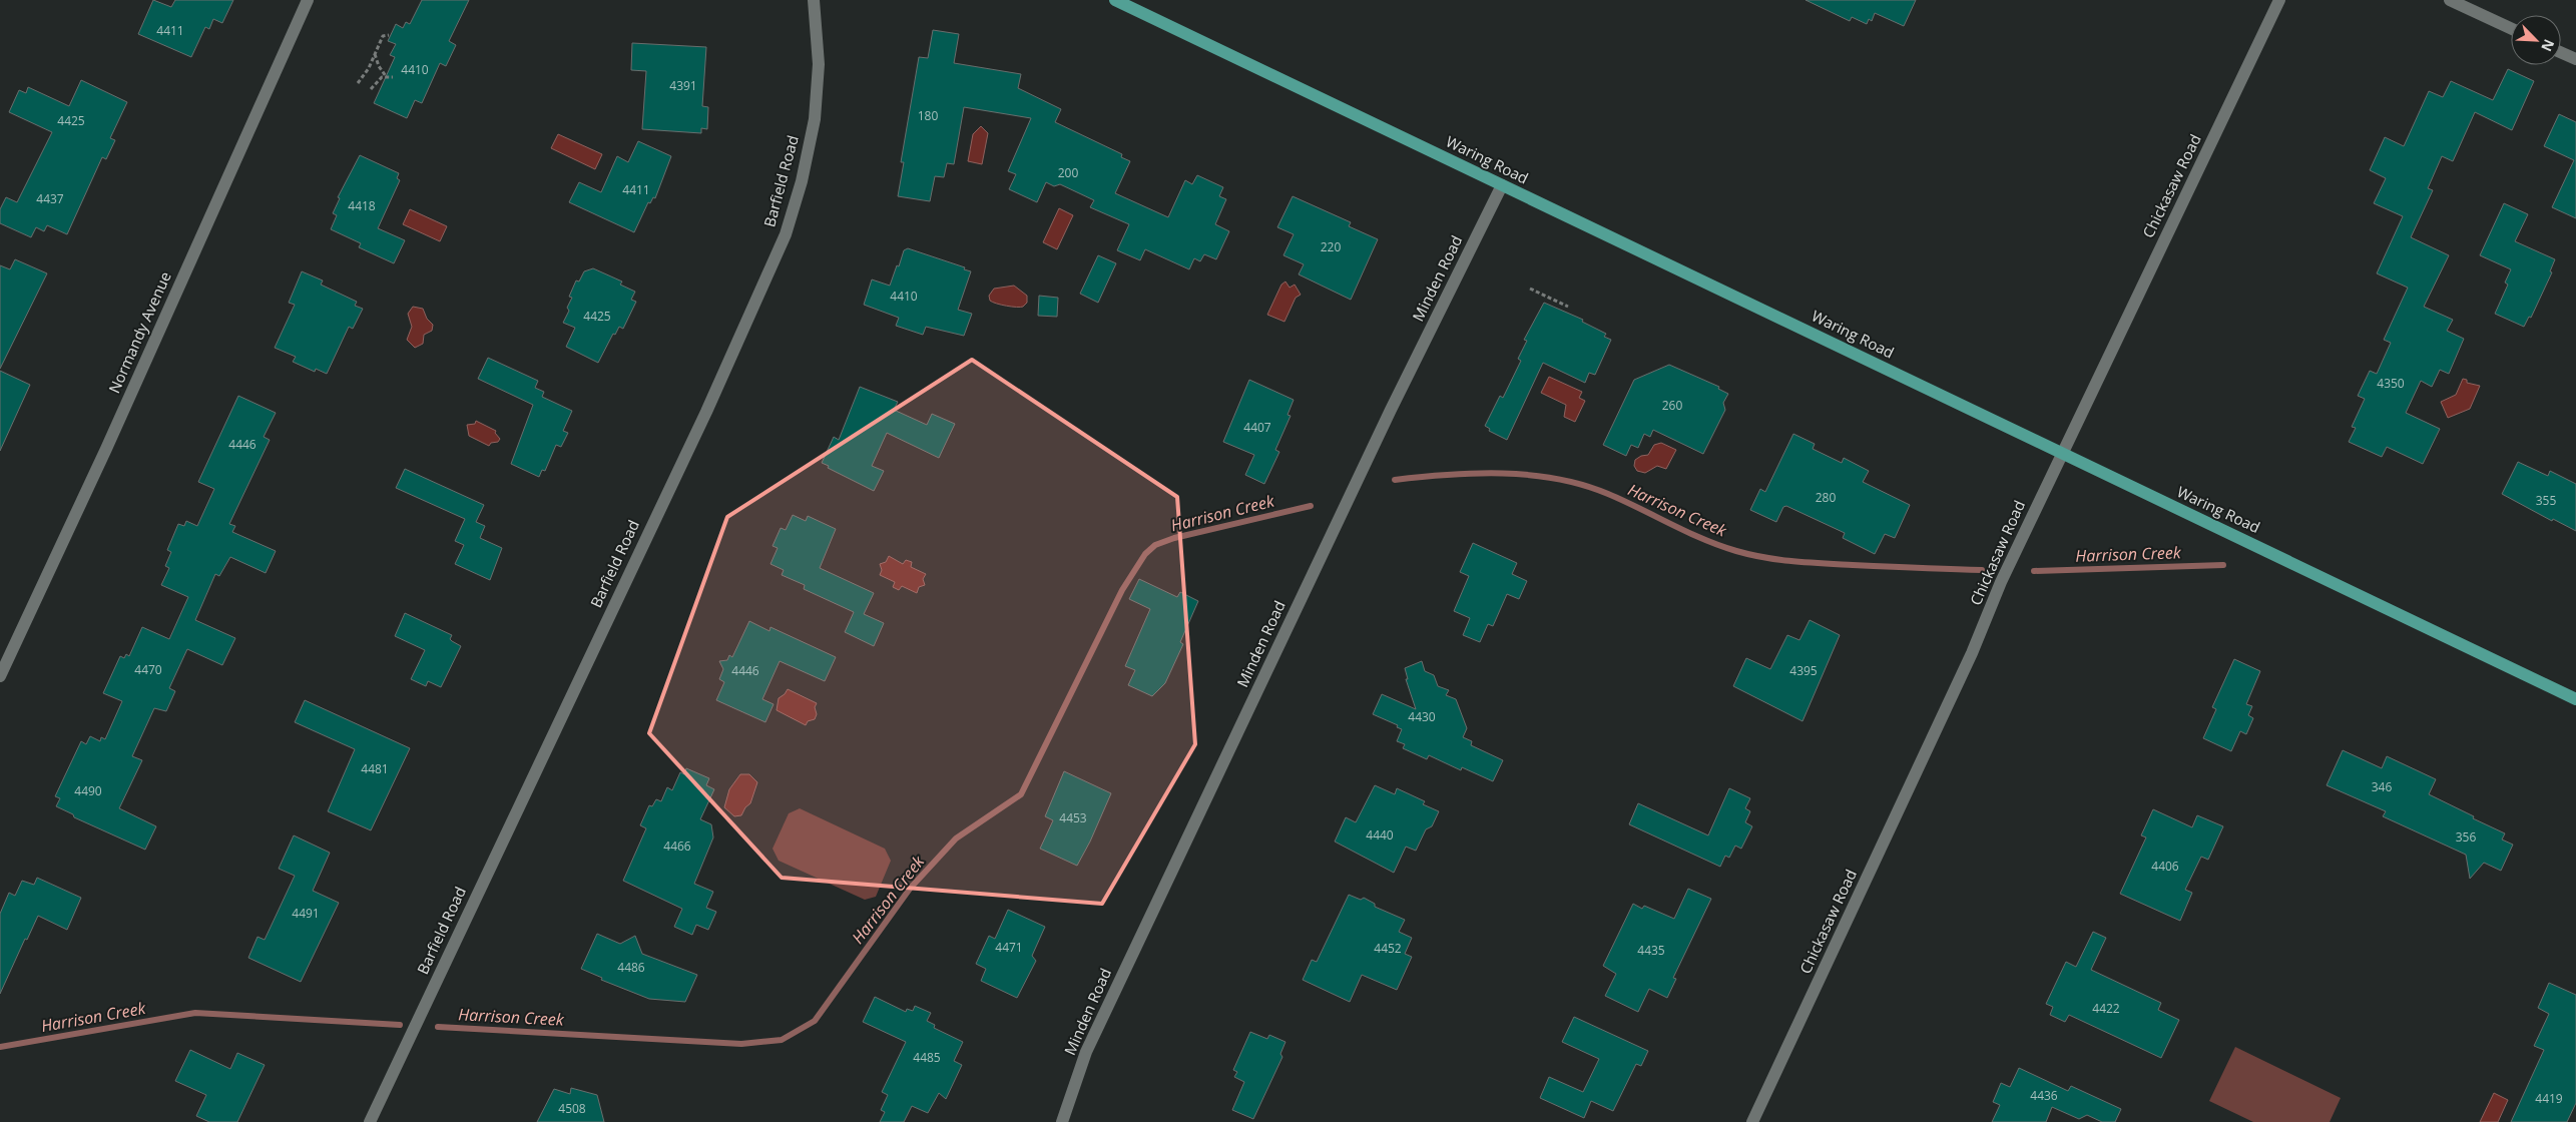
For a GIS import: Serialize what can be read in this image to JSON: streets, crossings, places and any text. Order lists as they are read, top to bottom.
{
  "streets": {
    "main road": ["Waring Road"],
    "street": [
      "Barfield Road",
      "Chickasaw Road",
      "Minden Road",
      "Normandy Avenue"
    ]
  },
  "crossings": [
    ["Waring Road", "Chickasaw Road"],
    ["Waring Road", "Minden Road"]
  ],
  "water": ["Harrison Creek"],
  "house_numbers": [
    "4411",
    "4410",
    "4391",
    "180",
    "4425",
    "200",
    "4411",
    "4437",
    "4418",
    "220",
    "4410",
    "4425",
    "4350",
    "260",
    "4407",
    "4446",
    "280",
    "355",
    "4470",
    "4446",
    "4395",
    "4430",
    "4481",
    "346",
    "4490",
    "4453",
    "4440",
    "356",
    "4466",
    "4406",
    "4491",
    "4471",
    "4452",
    "4435",
    "4486",
    "4422",
    "4485",
    "4436",
    "4419",
    "4508"
  ],
  "north": "bottom right"
}
